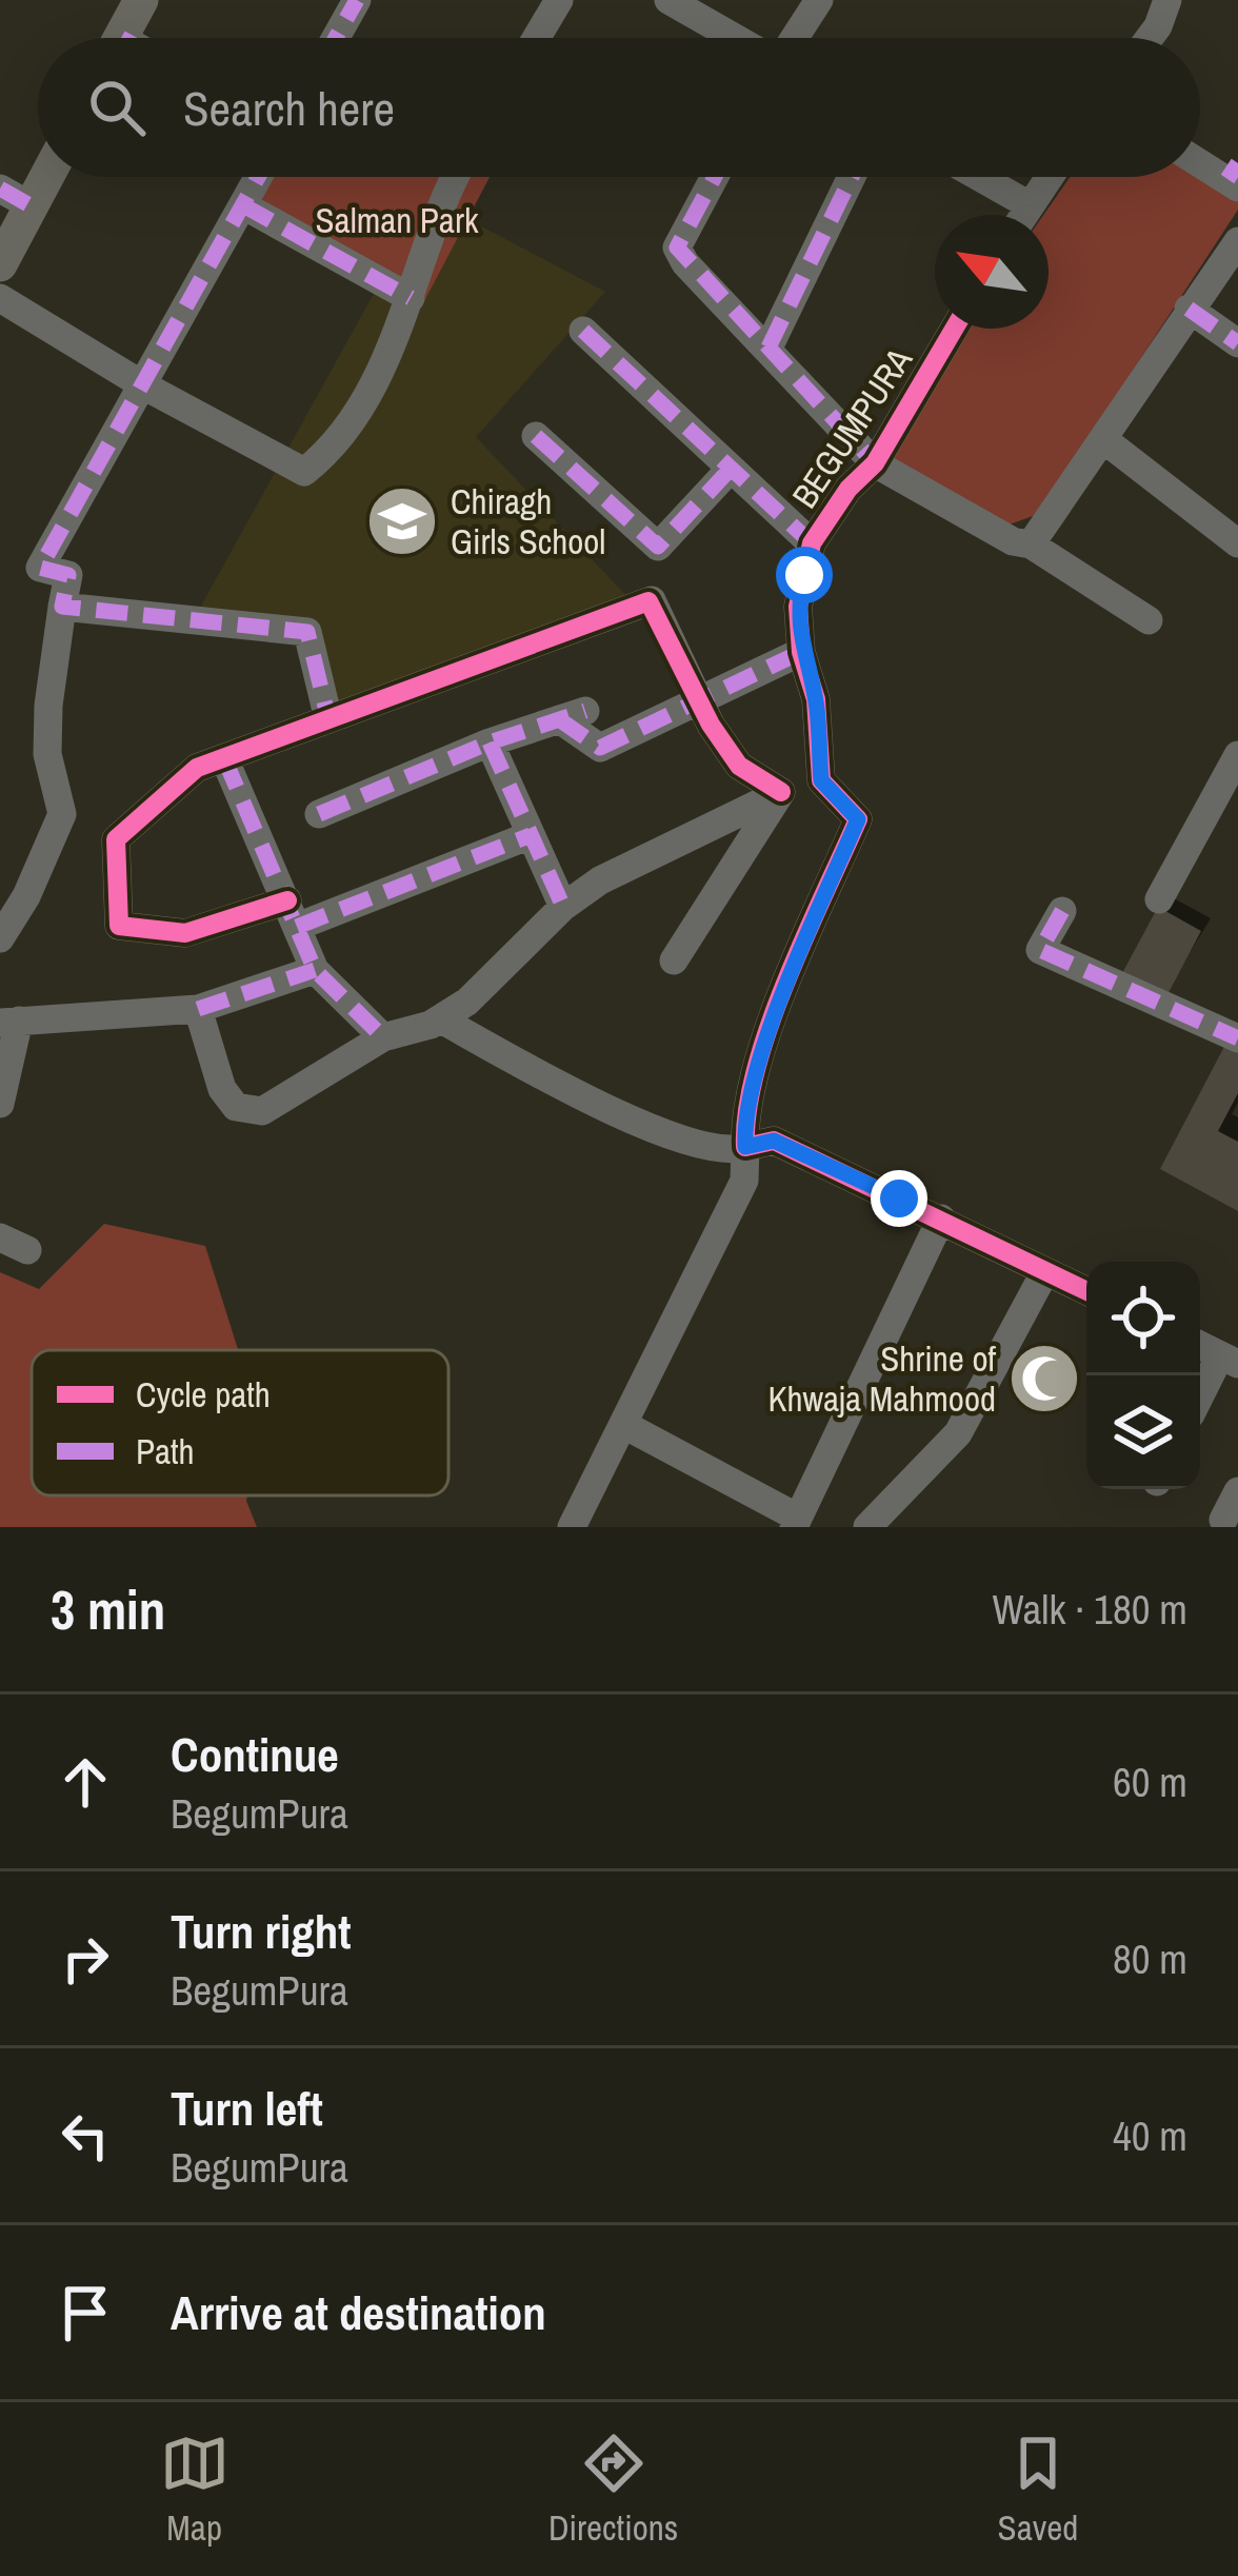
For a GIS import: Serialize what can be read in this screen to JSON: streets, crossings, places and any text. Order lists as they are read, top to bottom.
{
  "streets": {
    "street": ["BEGUMPURA"]
  },
  "parks": ["Salman Park"],
  "places": {
    "school or university": ["Chiragh Girls School"],
    "mosque": ["Shrine of Khwaja Mahmood"]
  },
  "legend": ["Cycle path", "Path"],
  "north": "top left",
  "page": {
    "search": "Search here",
    "heading": ["3 min", "Walk · 180 m"],
    "list": [
      ["Continue", "BegumPura", "60 m"],
      ["Turn right", "BegumPura", "80 m"],
      ["Turn left", "BegumPura", "40 m"],
      "Arrive at destination"
    ],
    "nav": ["Map", "Directions", "Saved"]
  }
}
